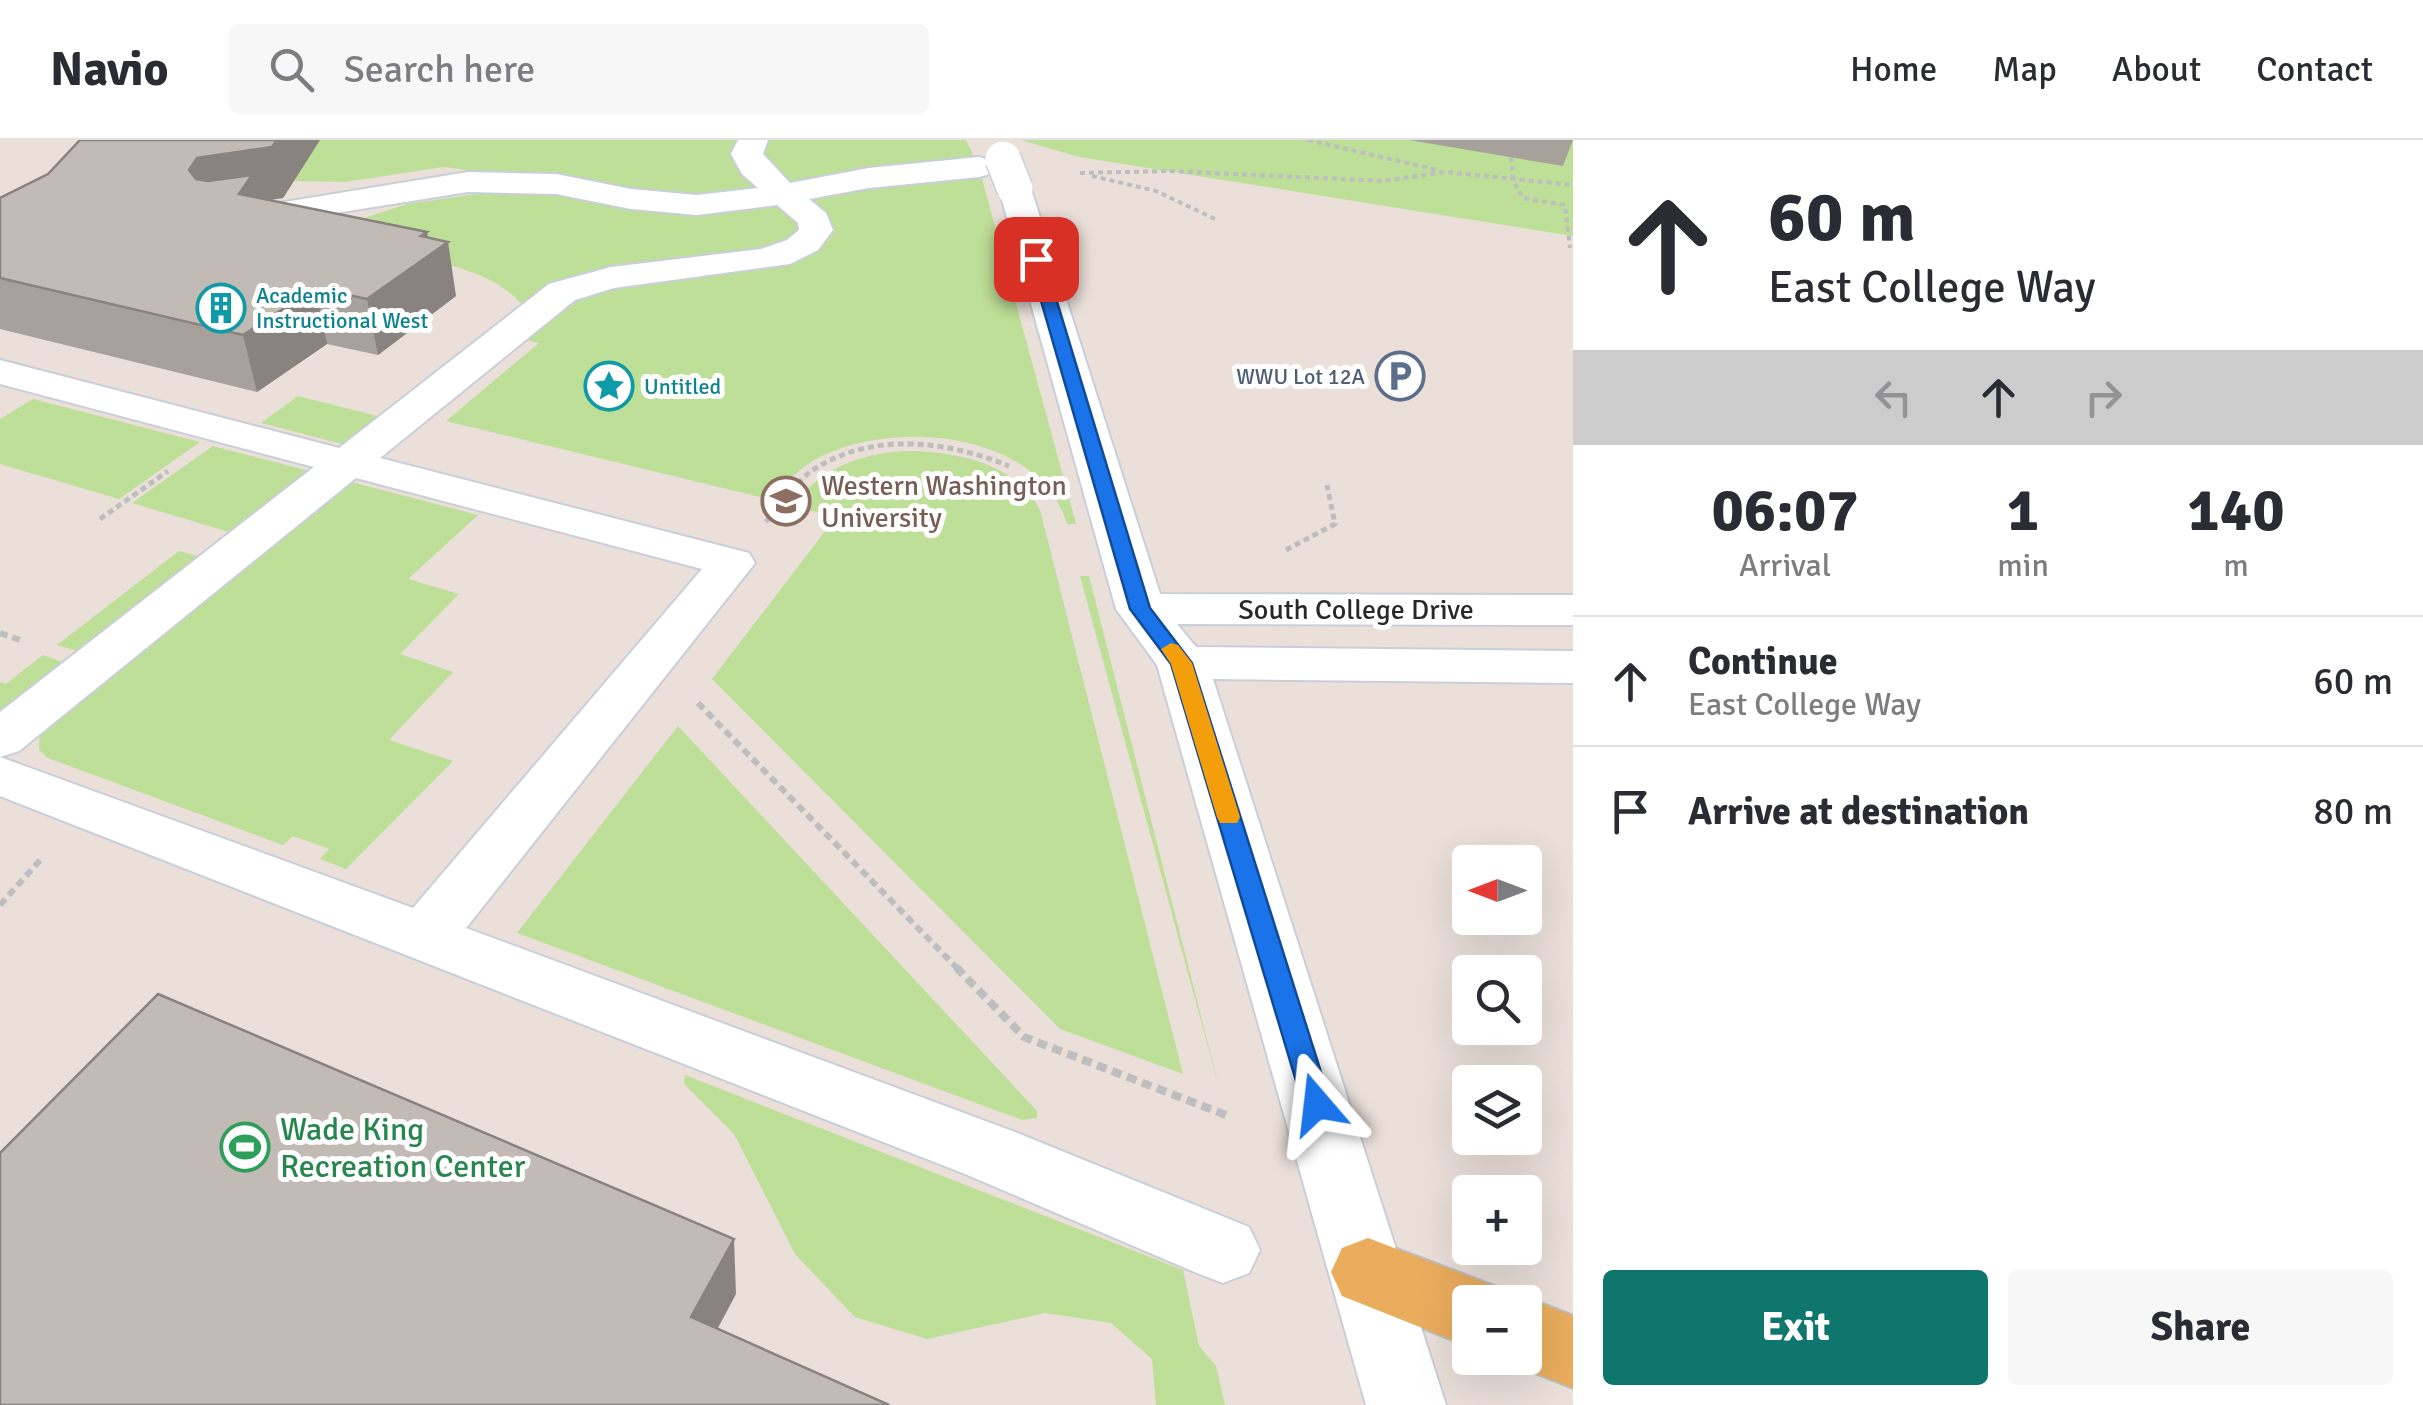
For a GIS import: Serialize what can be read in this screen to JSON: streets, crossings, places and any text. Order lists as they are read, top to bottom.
{
  "streets": {
    "street": ["South College Drive"]
  },
  "places": {
    "building": ["Academic Instructional West"],
    "parking": ["WWU Lot 12A"],
    "place": ["Untitled"],
    "school or university": ["Western Washington University"],
    "sports": ["Wade King Recreation Center"]
  },
  "north": "left",
  "page": {
    "header": "Navio",
    "search": "Search here",
    "nav": [
      "Home",
      "Map",
      "About",
      "Contact"
    ],
    "turn": ["60 m", "East College Way"],
    "eta": [
      "06:07",
      "Arrival",
      "1",
      "min",
      "140",
      "m"
    ],
    "list": [
      {
        "name": "Continue",
        "note": "East College Way",
        "value": "60 m"
      },
      {
        "name": "Arrive at destination",
        "value": "80 m"
      }
    ],
    "map_buttons": ["+", "−"],
    "buttons": ["Exit", "Share"]
  }
}
